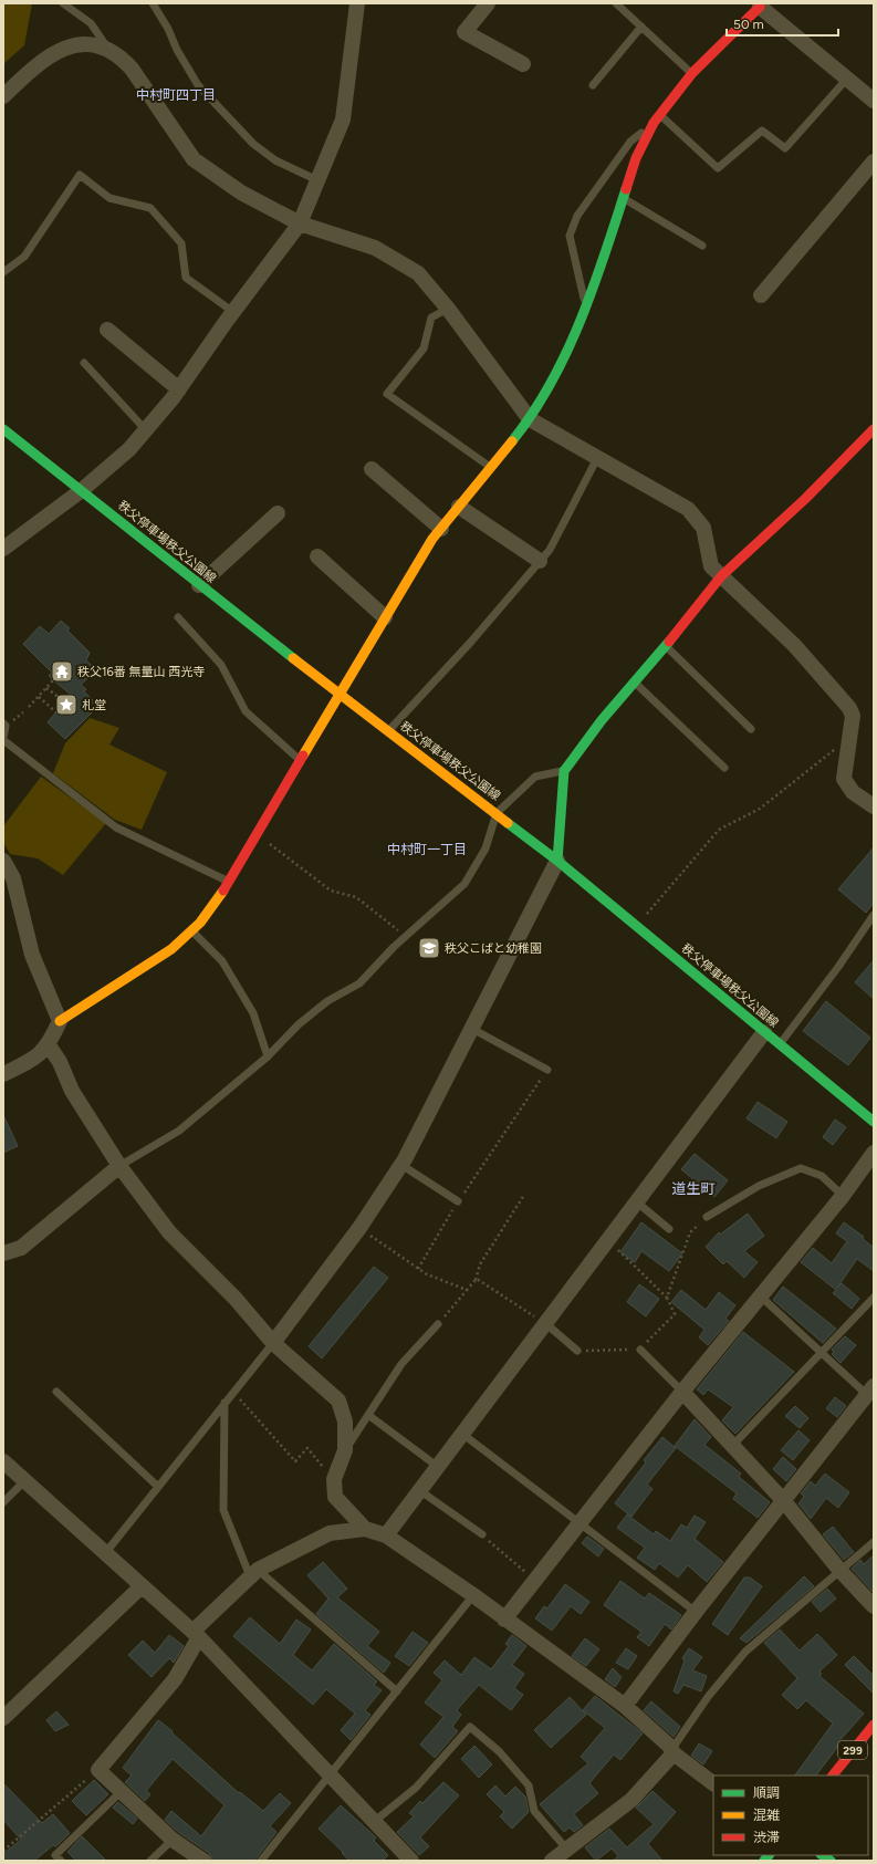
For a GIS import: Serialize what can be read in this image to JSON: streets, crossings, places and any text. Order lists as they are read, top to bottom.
{
  "streets": {
    "main road": ["秩父停車場秩父公園線", "299"]
  },
  "districts": ["中村町四丁目", "中村町一丁目", "道生町"],
  "places": {
    "temple": ["秩父16番 無量山 西光寺"],
    "place": ["札堂"],
    "school or university": ["秩父こばと幼稚園"]
  },
  "legend": ["順調", "混雑", "渋滞"],
  "scale_bar": "50 m"
}
